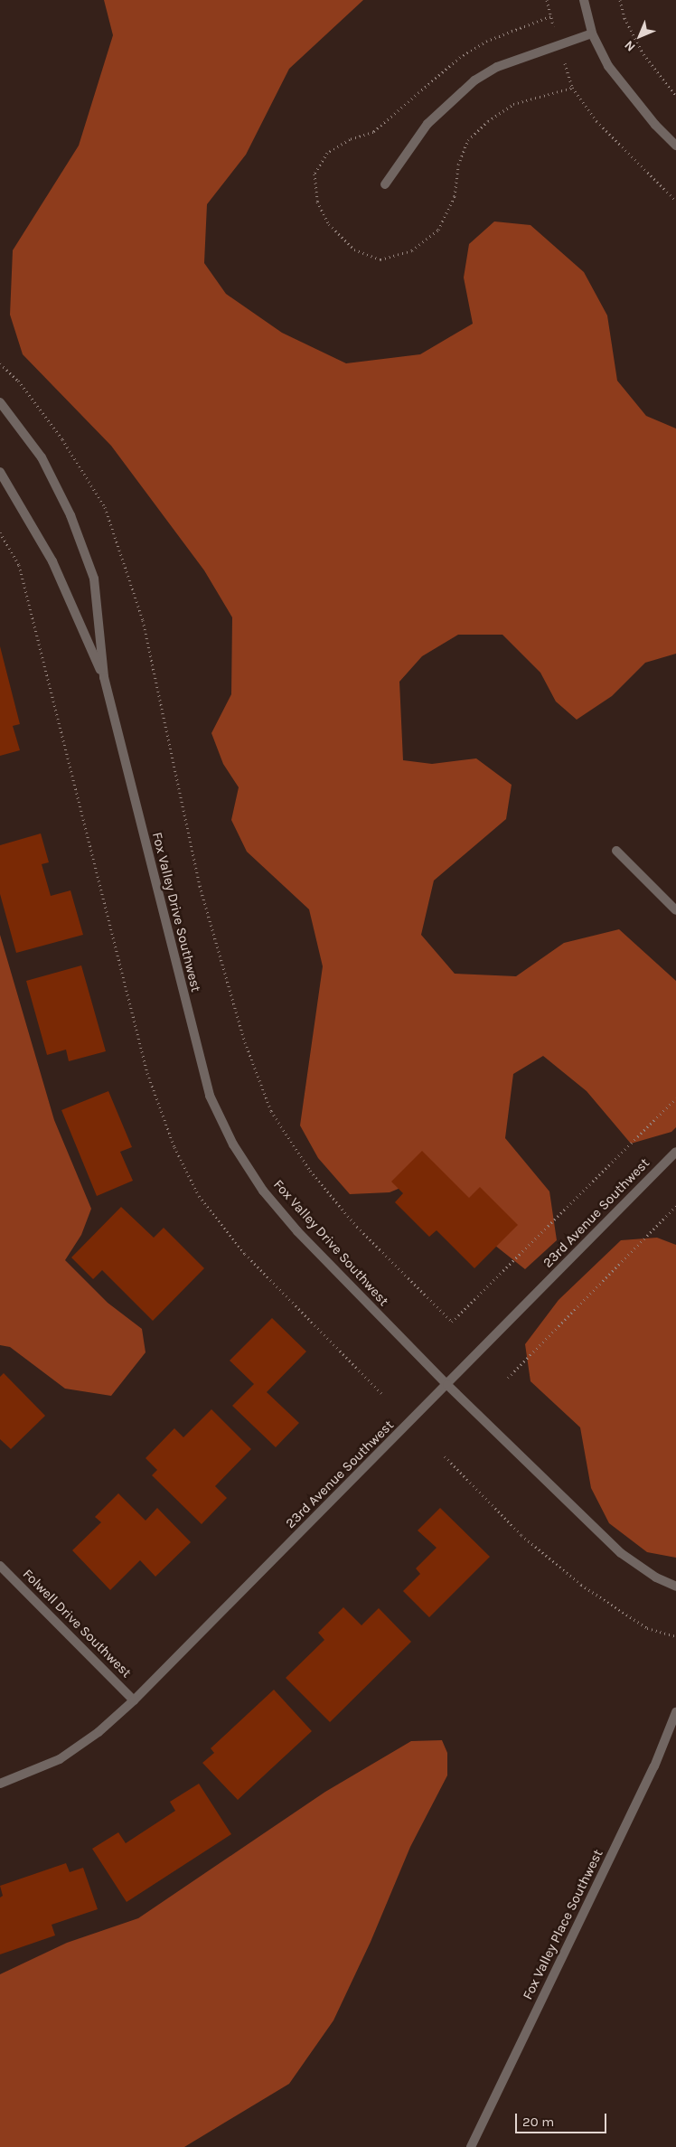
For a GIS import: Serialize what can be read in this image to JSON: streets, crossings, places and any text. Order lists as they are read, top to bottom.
{
  "streets": {
    "street": [
      "Fox Valley Drive Southwest",
      "23rd Avenue Southwest",
      "Folwell Drive Southwest",
      "Fox Valley Place Southwest"
    ]
  },
  "crossings": [
    ["Fox Valley Drive Southwest", "23rd Avenue Southwest"],
    ["23rd Avenue Southwest", "Folwell Drive Southwest"]
  ],
  "scale_bar": "20 m",
  "north": "bottom left"
}
